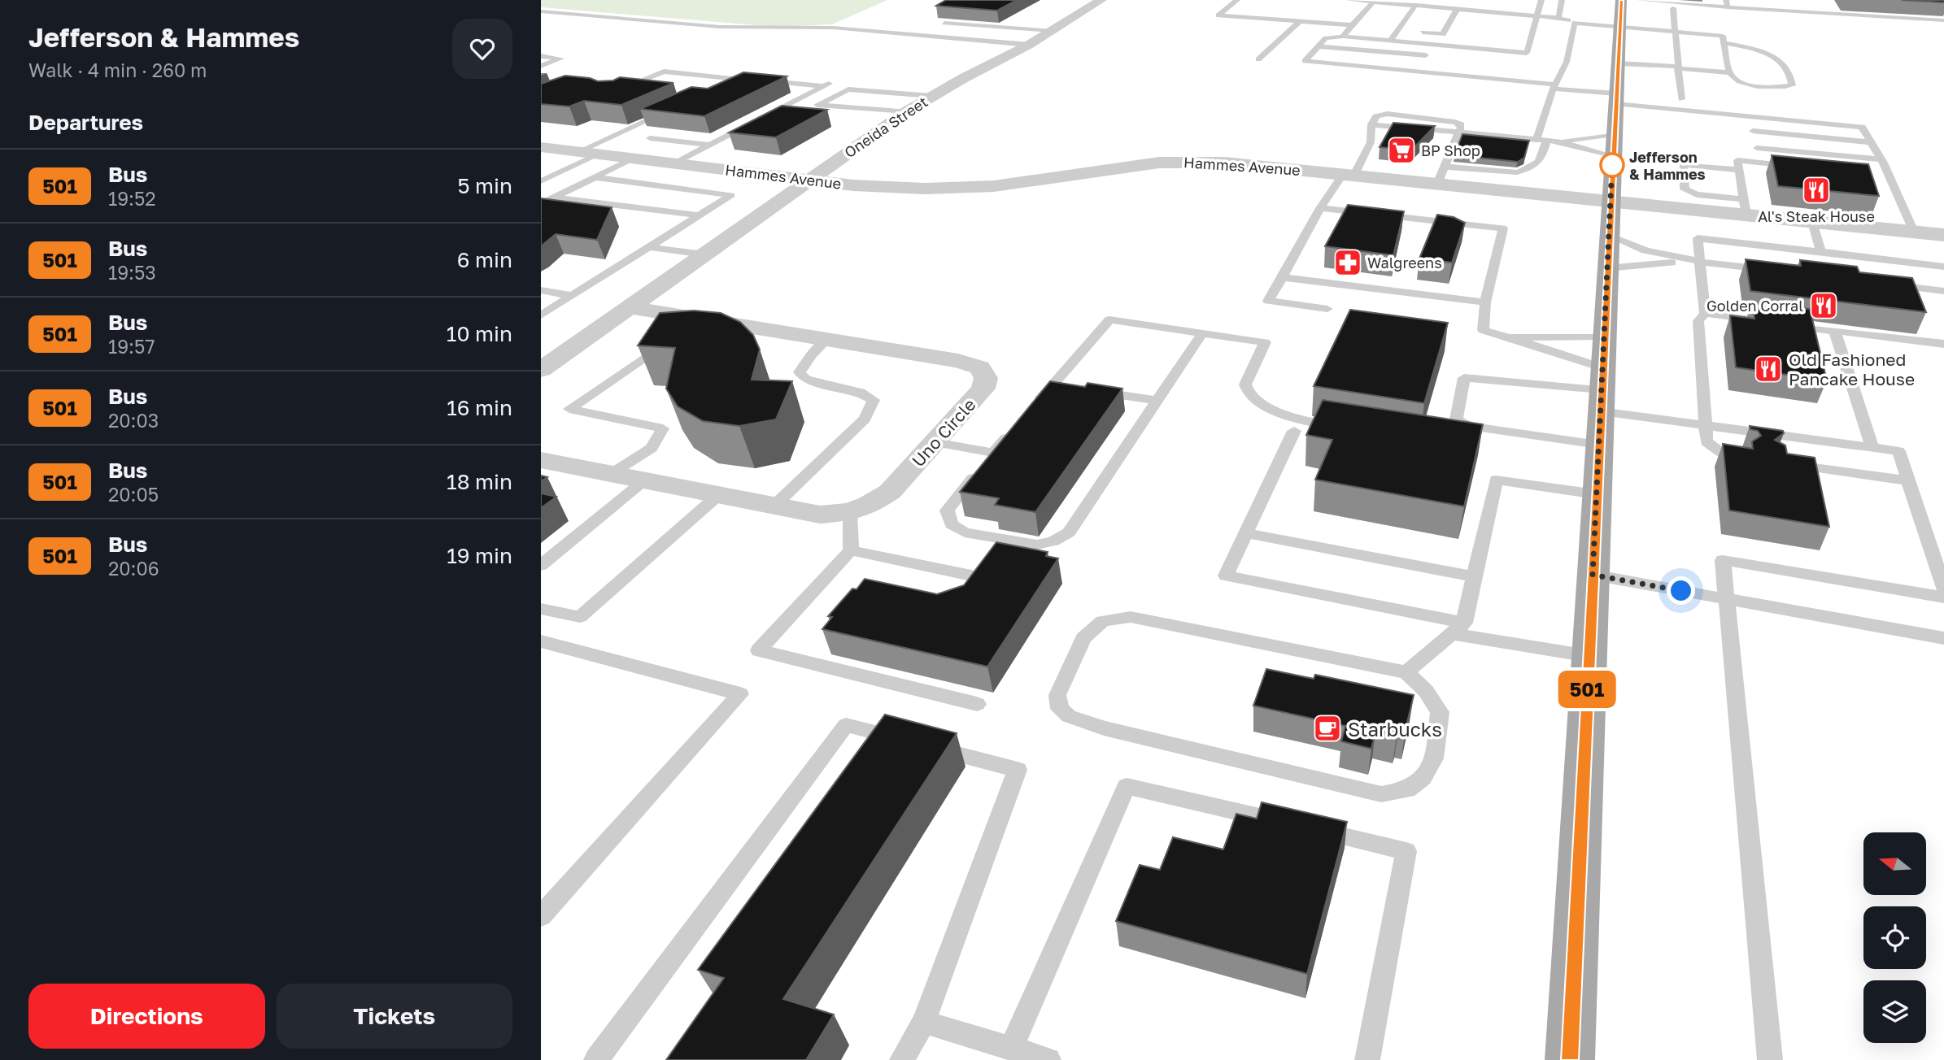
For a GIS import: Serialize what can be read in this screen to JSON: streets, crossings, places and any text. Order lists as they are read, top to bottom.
{
  "streets": {
    "street": ["Oneida Street", "Hammes Avenue", "Uno Circle"]
  },
  "crossings": [
    ["Oneida Street", "Hammes Avenue"],
    ["Oneida Street", "Uno Circle"]
  ],
  "places": {
    "supermarket": ["BP Shop"],
    "other": ["Jefferson & Hammes"],
    "restaurant": ["Al's Steak House", "Golden Corral", "Old Fashioned Pancake House"],
    "pharmacy": ["Walgreens"],
    "cafe": ["Starbucks"]
  },
  "lines": ["bus line 501"],
  "north": "left",
  "page": {
    "heading": [
      ["Jefferson & Hammes", "Walk · 4 min · 260 m"],
      "Departures"
    ],
    "on_map": "501",
    "list": [
      {
        "mark": "501",
        "name": "Bus",
        "note": "19:52",
        "value": "5 min"
      },
      {
        "mark": "501",
        "name": "Bus",
        "note": "19:53",
        "value": "6 min"
      },
      {
        "mark": "501",
        "name": "Bus",
        "note": "19:57",
        "value": "10 min"
      },
      {
        "mark": "501",
        "name": "Bus",
        "note": "20:03",
        "value": "16 min"
      },
      {
        "mark": "501",
        "name": "Bus",
        "note": "20:05",
        "value": "18 min"
      },
      {
        "mark": "501",
        "name": "Bus",
        "note": "20:06",
        "value": "19 min"
      }
    ],
    "buttons": ["Directions", "Tickets"]
  }
}
